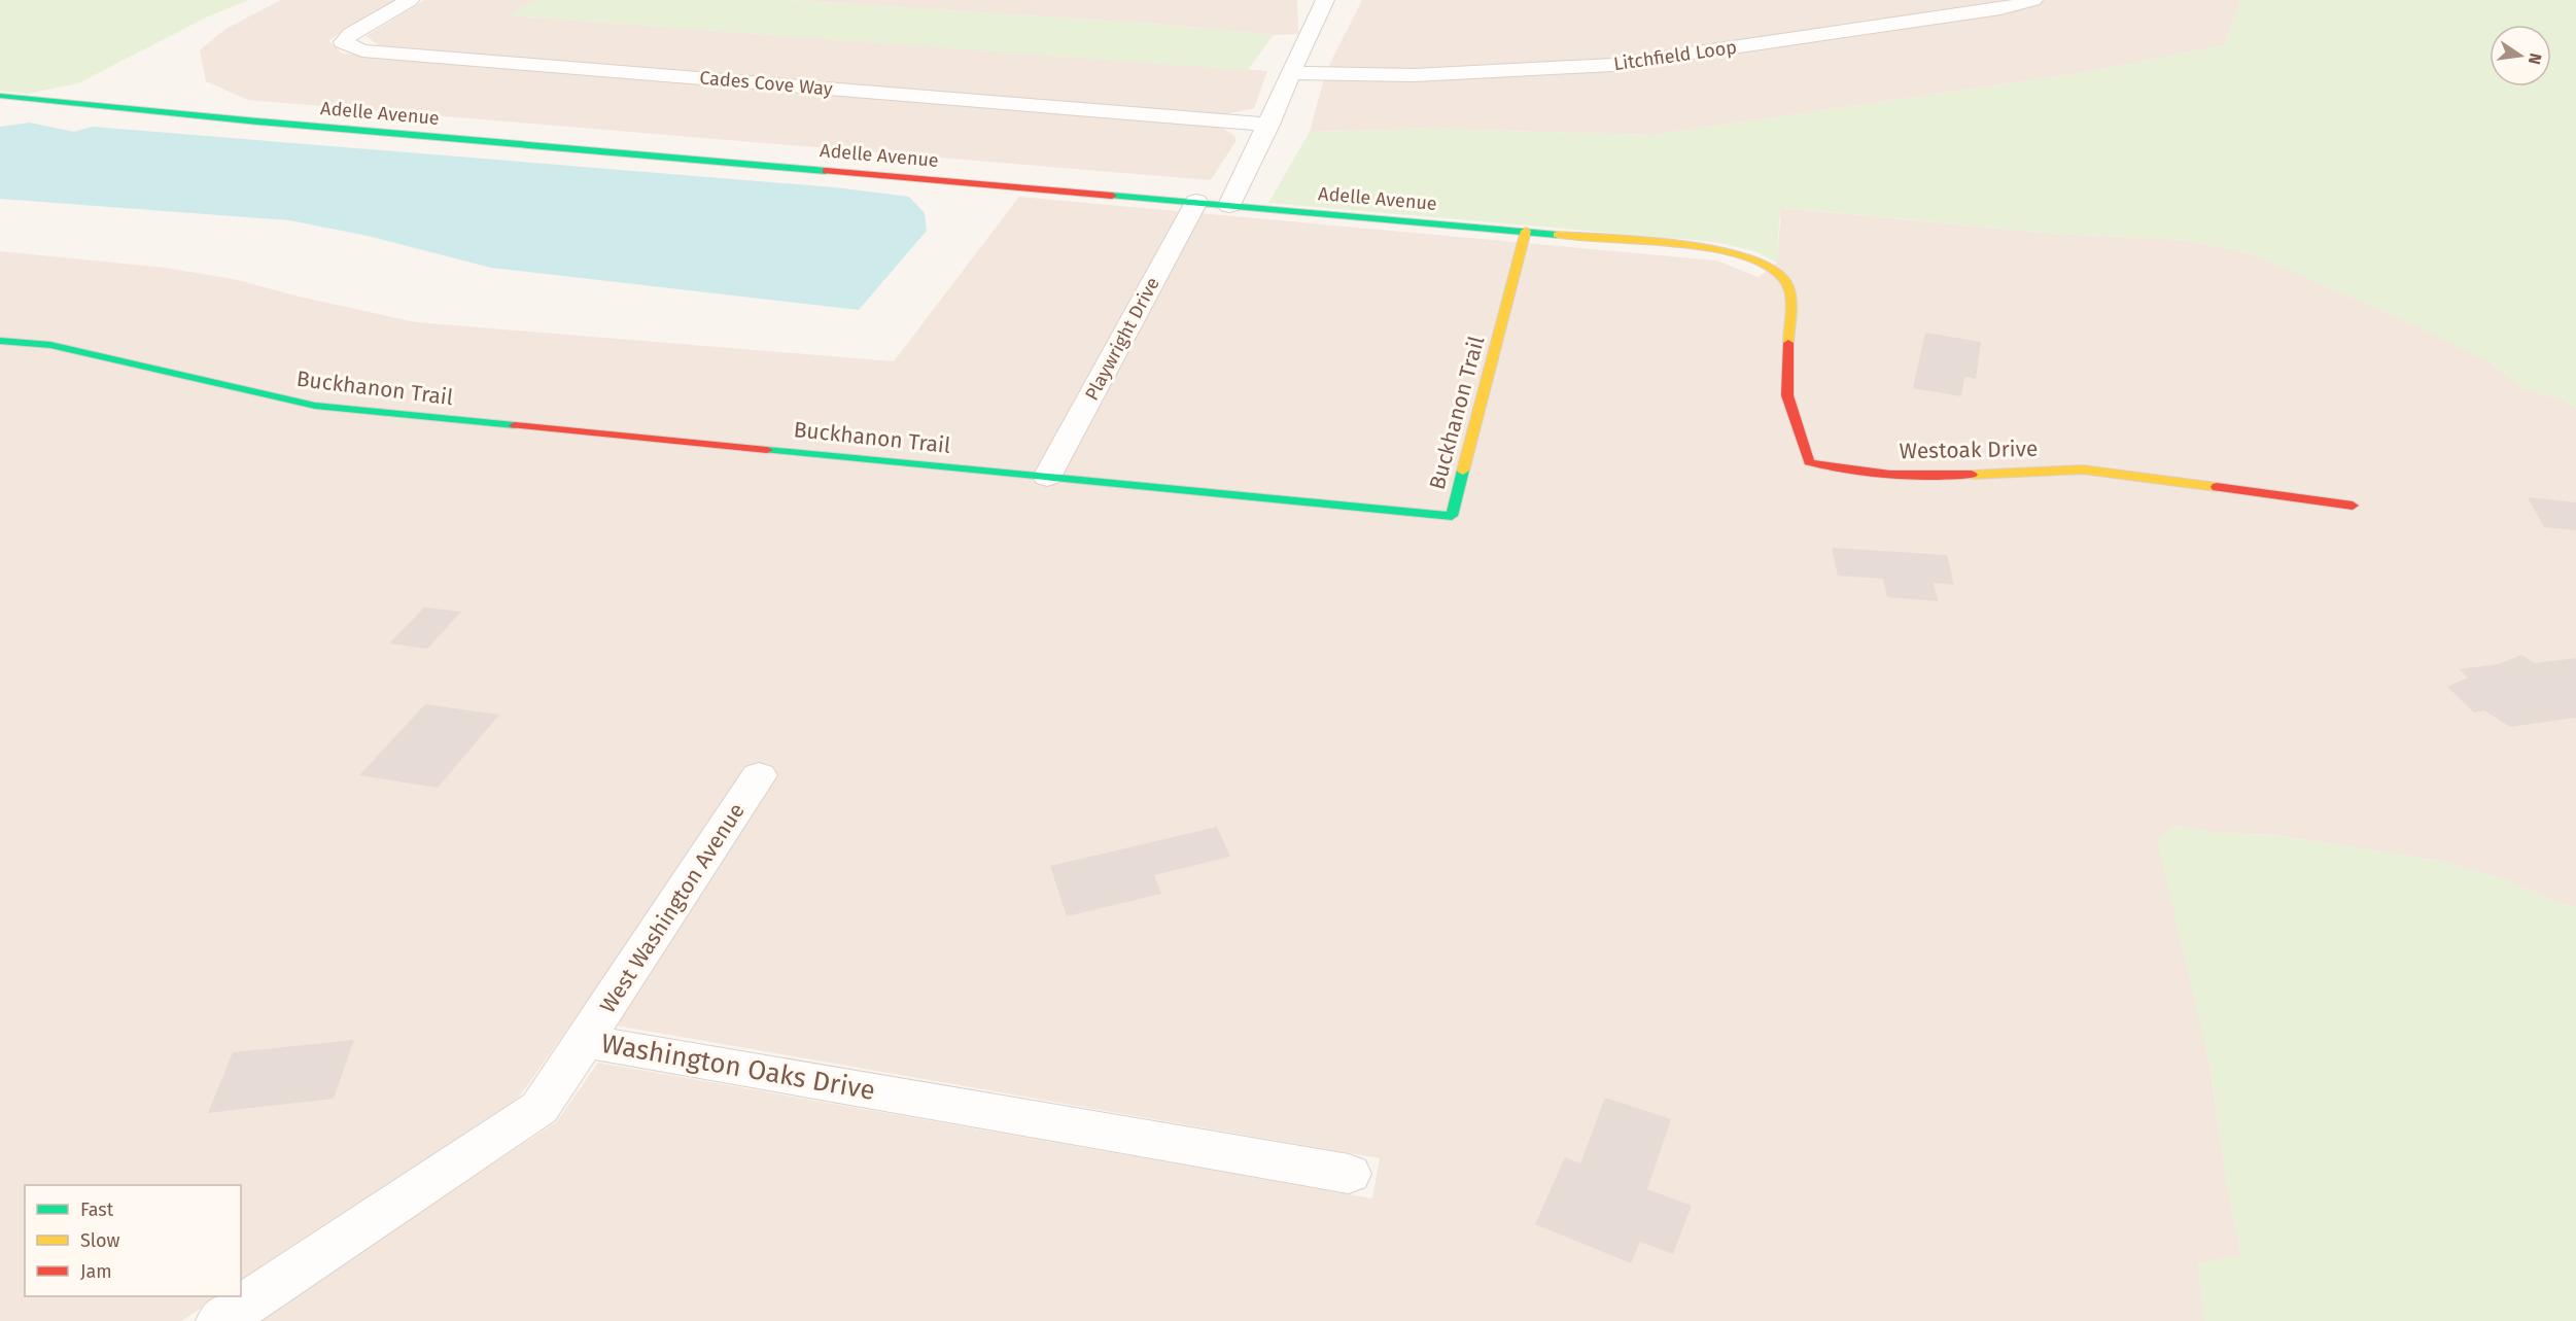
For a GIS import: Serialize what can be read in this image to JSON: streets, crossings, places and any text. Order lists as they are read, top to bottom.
{
  "streets": {
    "street": [
      "Litchfield Loop",
      "Cades Cove Way",
      "Adelle Avenue",
      "Playwright Drive",
      "Buckhanon Trail",
      "Westoak Drive",
      "West Washington Avenue",
      "Washington Oaks Drive"
    ]
  },
  "crossings": [
    ["Adelle Avenue", "Playwright Drive"],
    ["Adelle Avenue", "Buckhanon Trail"],
    ["Adelle Avenue", "Westoak Drive"],
    ["Playwright Drive", "Buckhanon Trail"],
    ["West Washington Avenue", "Washington Oaks Drive"]
  ],
  "legend": ["Fast", "Slow", "Jam"],
  "north": "right"
}
